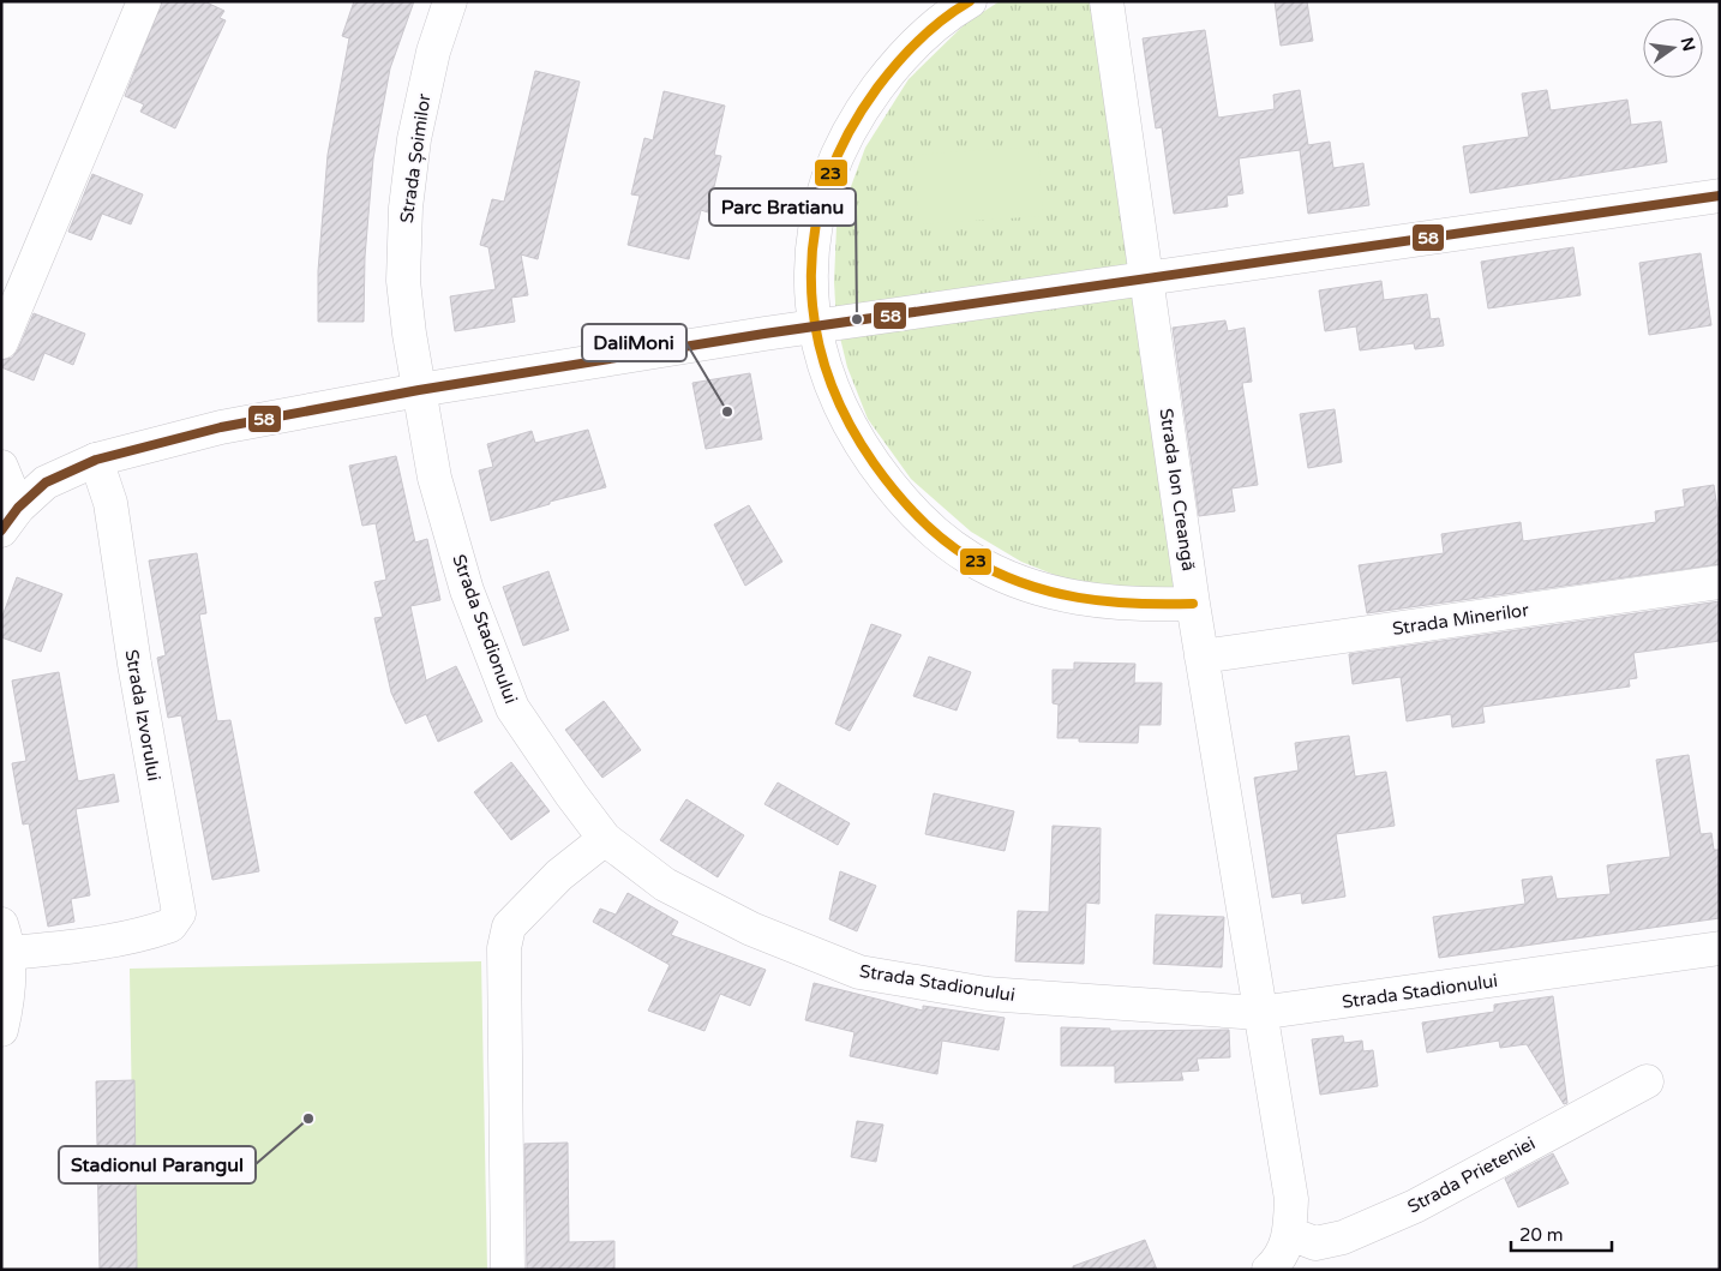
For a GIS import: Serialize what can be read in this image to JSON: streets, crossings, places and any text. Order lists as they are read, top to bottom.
{
  "streets": {
    "street": [
      "Strada Șoimilor",
      "Strada Ion Creangă",
      "Strada Minerilor",
      "Strada Stadionului",
      "Strada Izvorului",
      "Strada Prieteniei"
    ]
  },
  "crossings": [
    ["Strada Șoimilor", "Strada Stadionului"],
    ["Strada Ion Creangă", "Strada Minerilor"],
    ["Strada Ion Creangă", "Strada Stadionului"]
  ],
  "places": ["Parc Bratianu", "DaliMoni", "Stadionul Parangul"],
  "lines": ["transit line 23", "transit line 58"],
  "scale_bar": "20 m",
  "north": "right"
}
